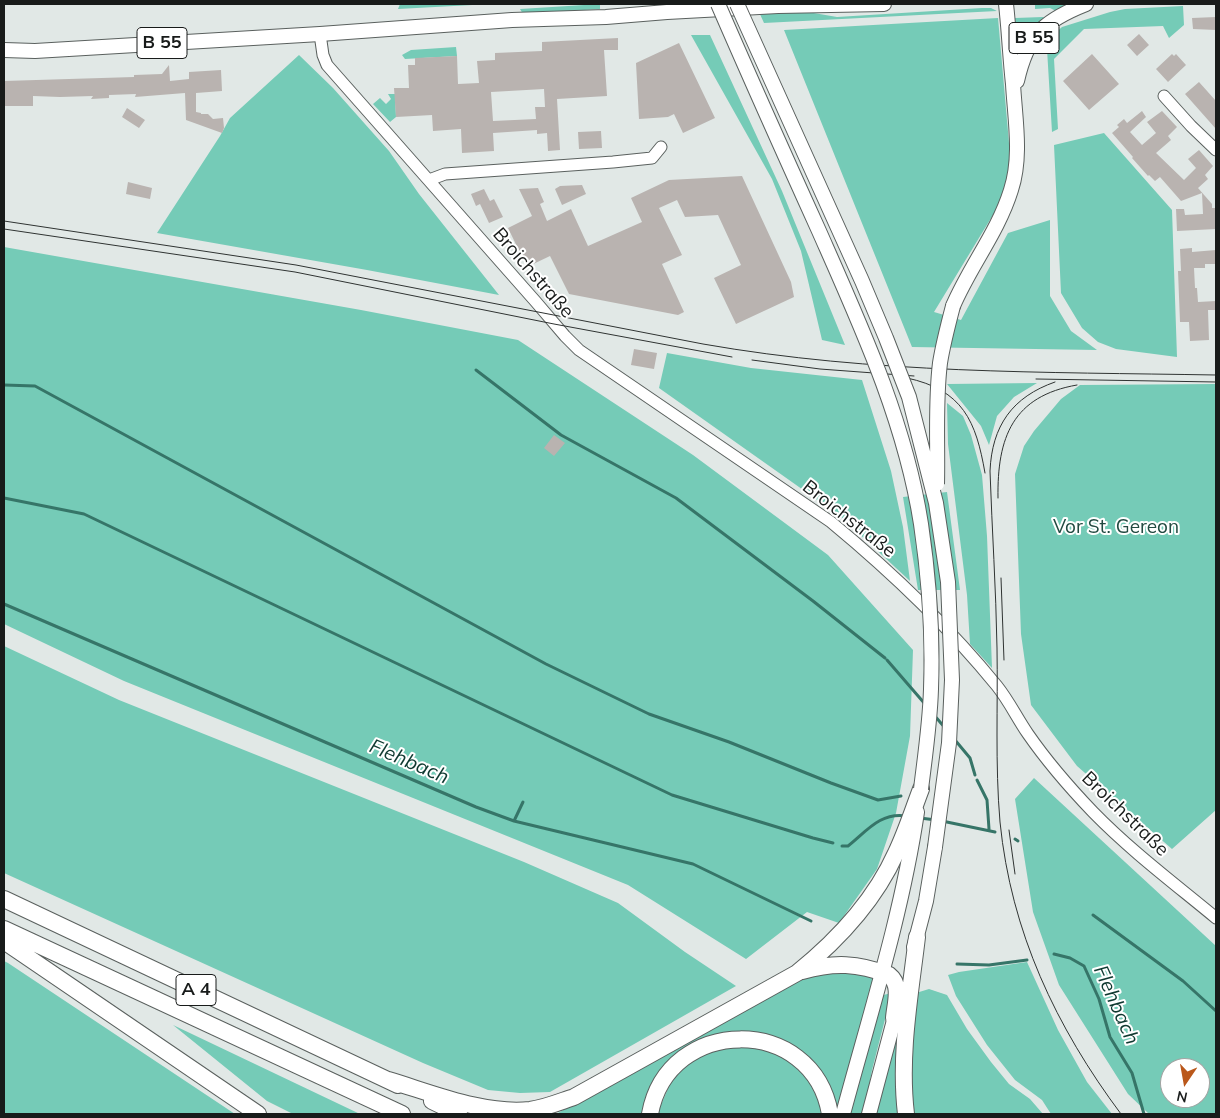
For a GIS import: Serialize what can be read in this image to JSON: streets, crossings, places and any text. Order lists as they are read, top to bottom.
{
  "streets": {
    "highway": ["A 4"],
    "main road": ["B 55"],
    "street": ["Broichstraße"]
  },
  "crossings": [
    ["B 55", "Broichstraße"]
  ],
  "water": ["Flehbach"],
  "parks": ["Vor St. Gereon"],
  "north": "bottom"
}
